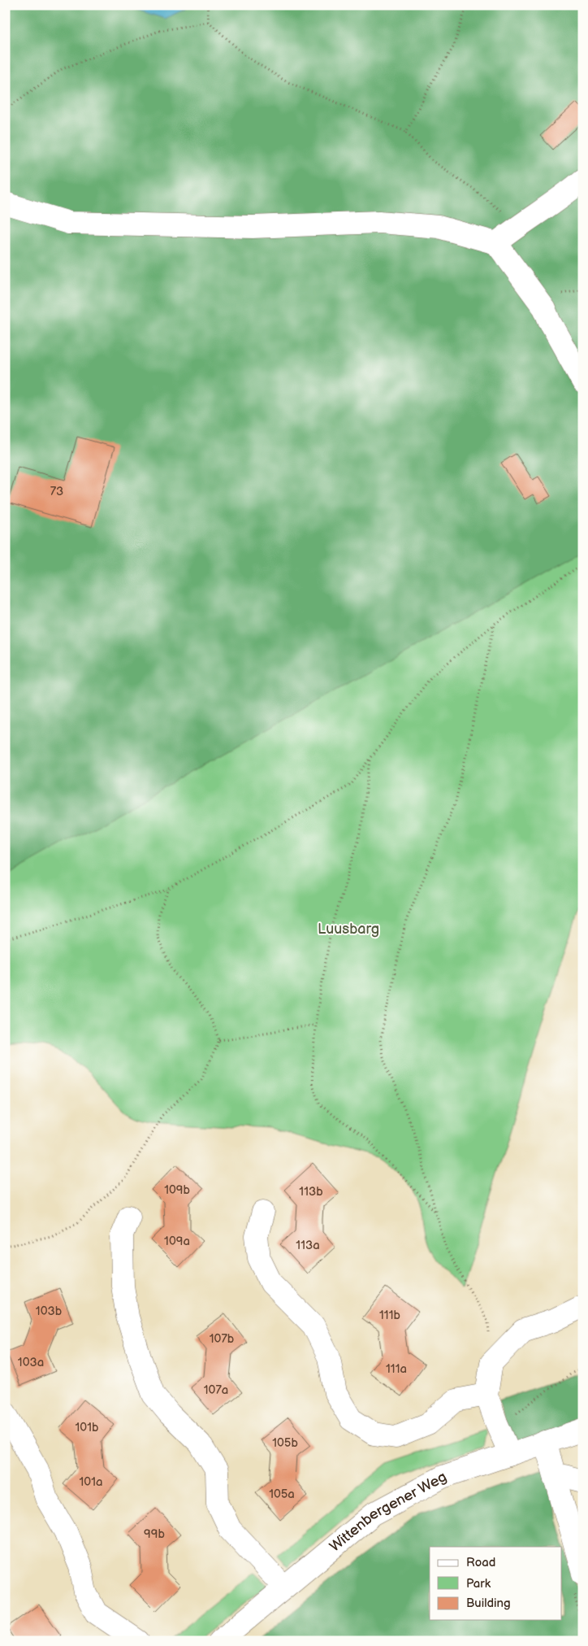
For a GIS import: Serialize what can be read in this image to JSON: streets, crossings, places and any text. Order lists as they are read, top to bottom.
{
  "streets": {
    "street": ["Wittenbergener Weg"]
  },
  "parks": ["Luusbarg"],
  "house_numbers": [
    "73",
    "109b",
    "113b",
    "109a",
    "113a",
    "103b",
    "111b",
    "107b",
    "103a",
    "111a",
    "107a",
    "101b",
    "105b",
    "101a",
    "105a",
    "99b"
  ],
  "legend": ["Road", "Park", "Building"]
}
